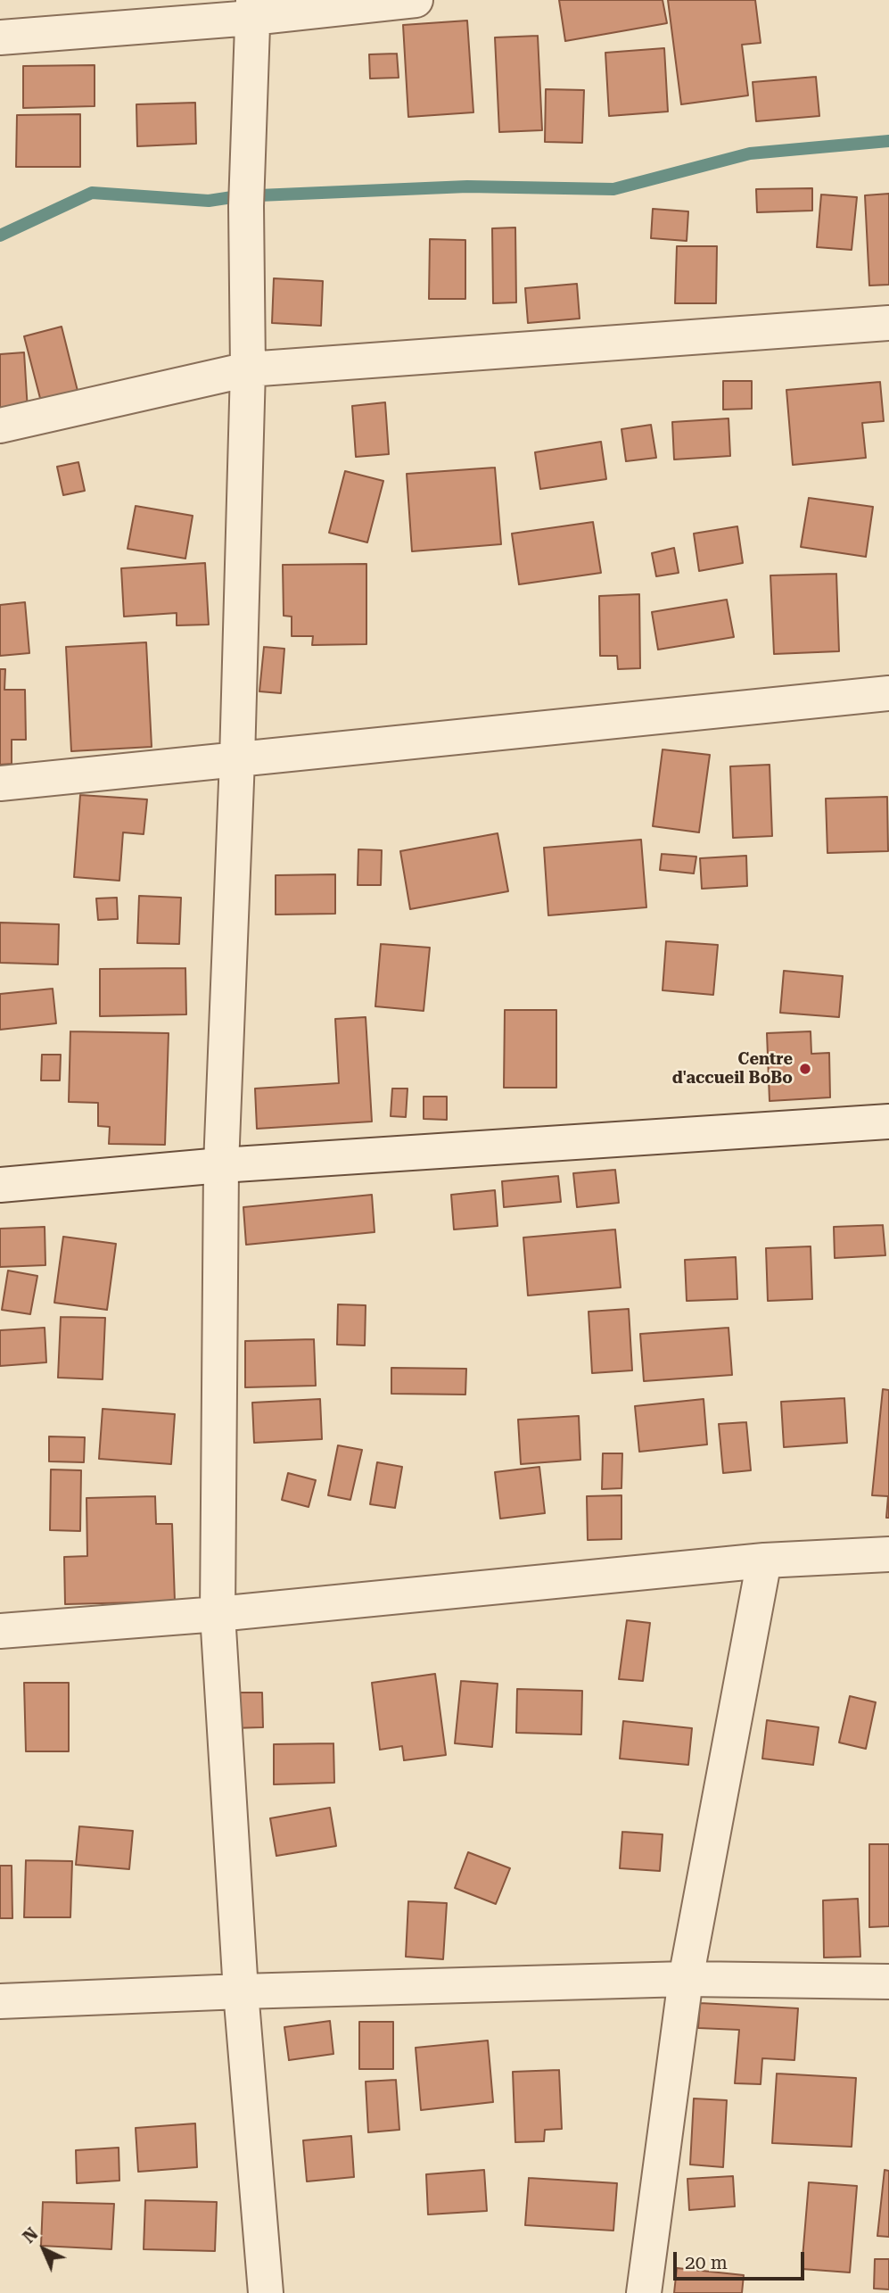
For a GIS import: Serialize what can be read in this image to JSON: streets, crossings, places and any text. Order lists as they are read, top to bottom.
{
  "places": ["Centre d'accueil BoBo"],
  "scale_bar": "20 m",
  "north": "top left"
}
